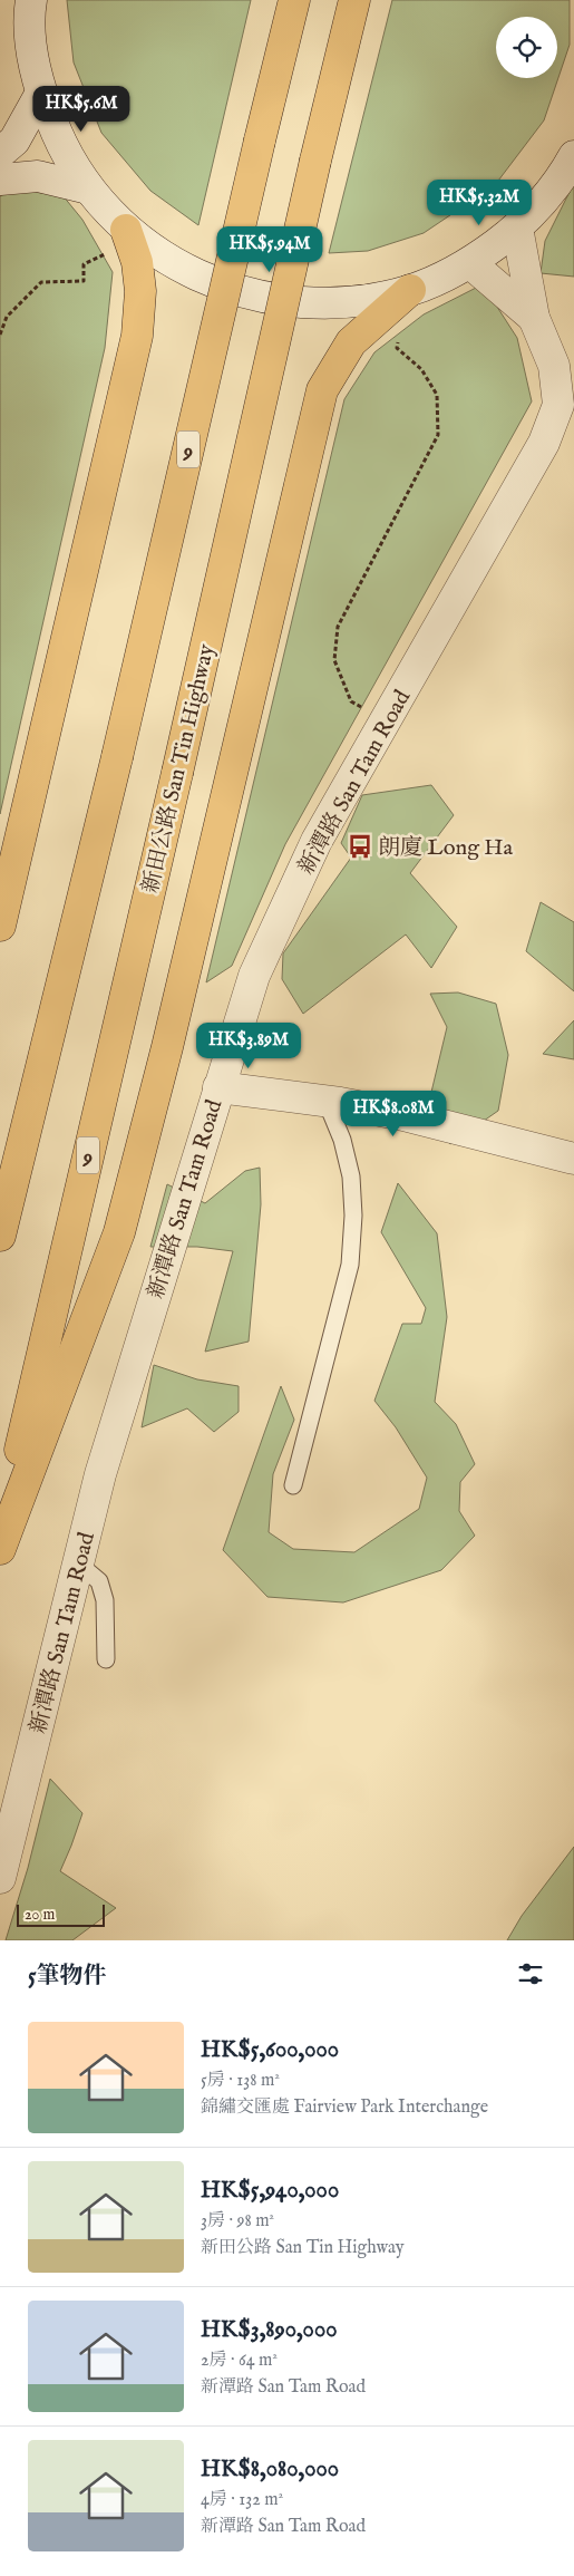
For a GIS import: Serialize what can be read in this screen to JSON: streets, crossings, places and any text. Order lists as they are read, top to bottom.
{
  "streets": {
    "highway": ["9", "新田公路 San Tin Highway"],
    "street": ["新潭路 San Tam Road"]
  },
  "places": {
    "bus stop": ["朗廈 Long Ha"]
  },
  "scale_bar": "20 m",
  "page": {
    "price": [
      "HK$5.6M",
      "HK$5.32M",
      "HK$5.94M",
      "HK$3.89M",
      "HK$8.08M"
    ],
    "scale": "20 m",
    "heading": "5筆物件",
    "list": [
      {
        "name": "HK$5,600,000",
        "note": "5房 · 138 m² · 錦繡交匯處 Fairview Park Interchange"
      },
      {
        "name": "HK$5,940,000",
        "note": "3房 · 98 m² · 新田公路 San Tin Highway"
      },
      {
        "name": "HK$3,890,000",
        "note": "2房 · 64 m² · 新潭路 San Tam Road"
      },
      {
        "name": "HK$8,080,000",
        "note": "4房 · 132 m² · 新潭路 San Tam Road"
      }
    ]
  }
}
